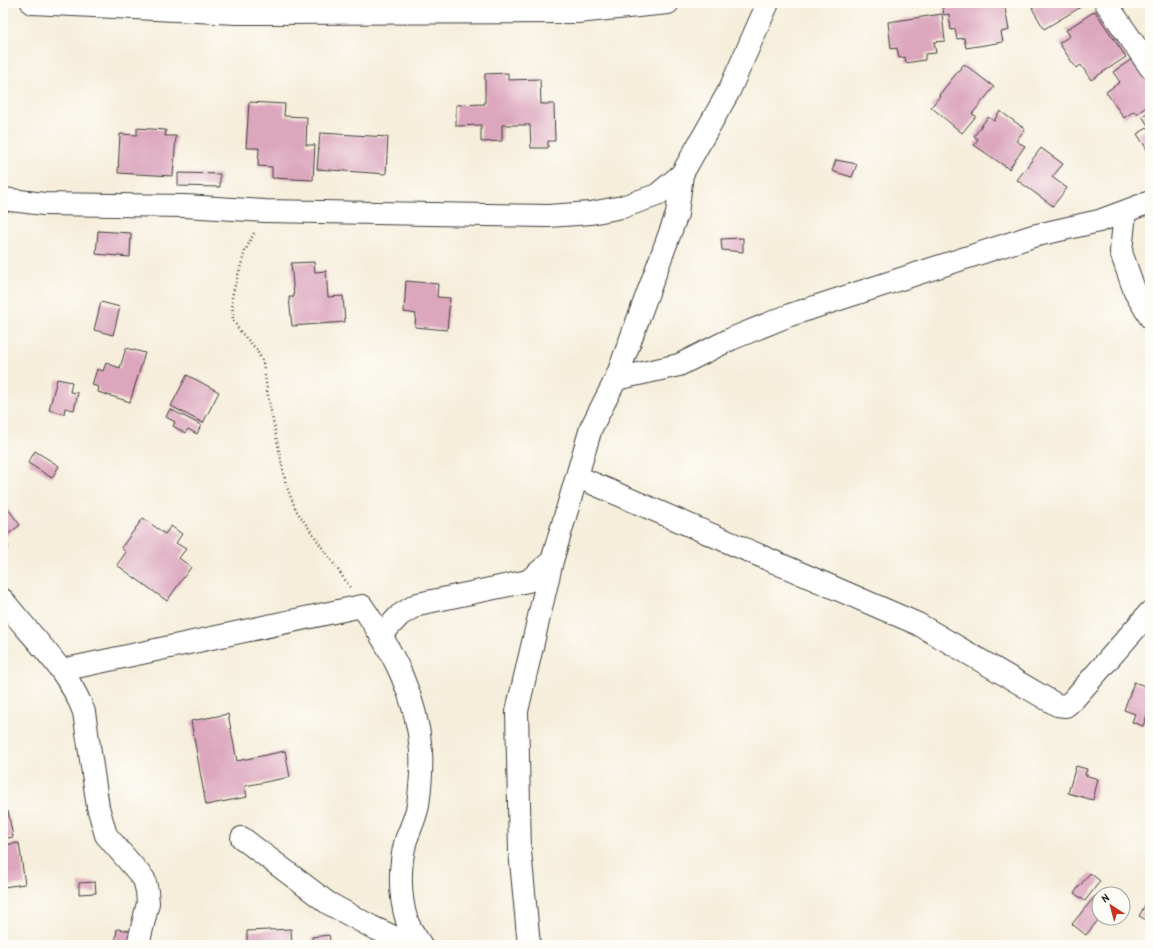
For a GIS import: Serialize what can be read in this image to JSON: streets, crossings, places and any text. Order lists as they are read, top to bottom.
{
  "north": "top left"
}
